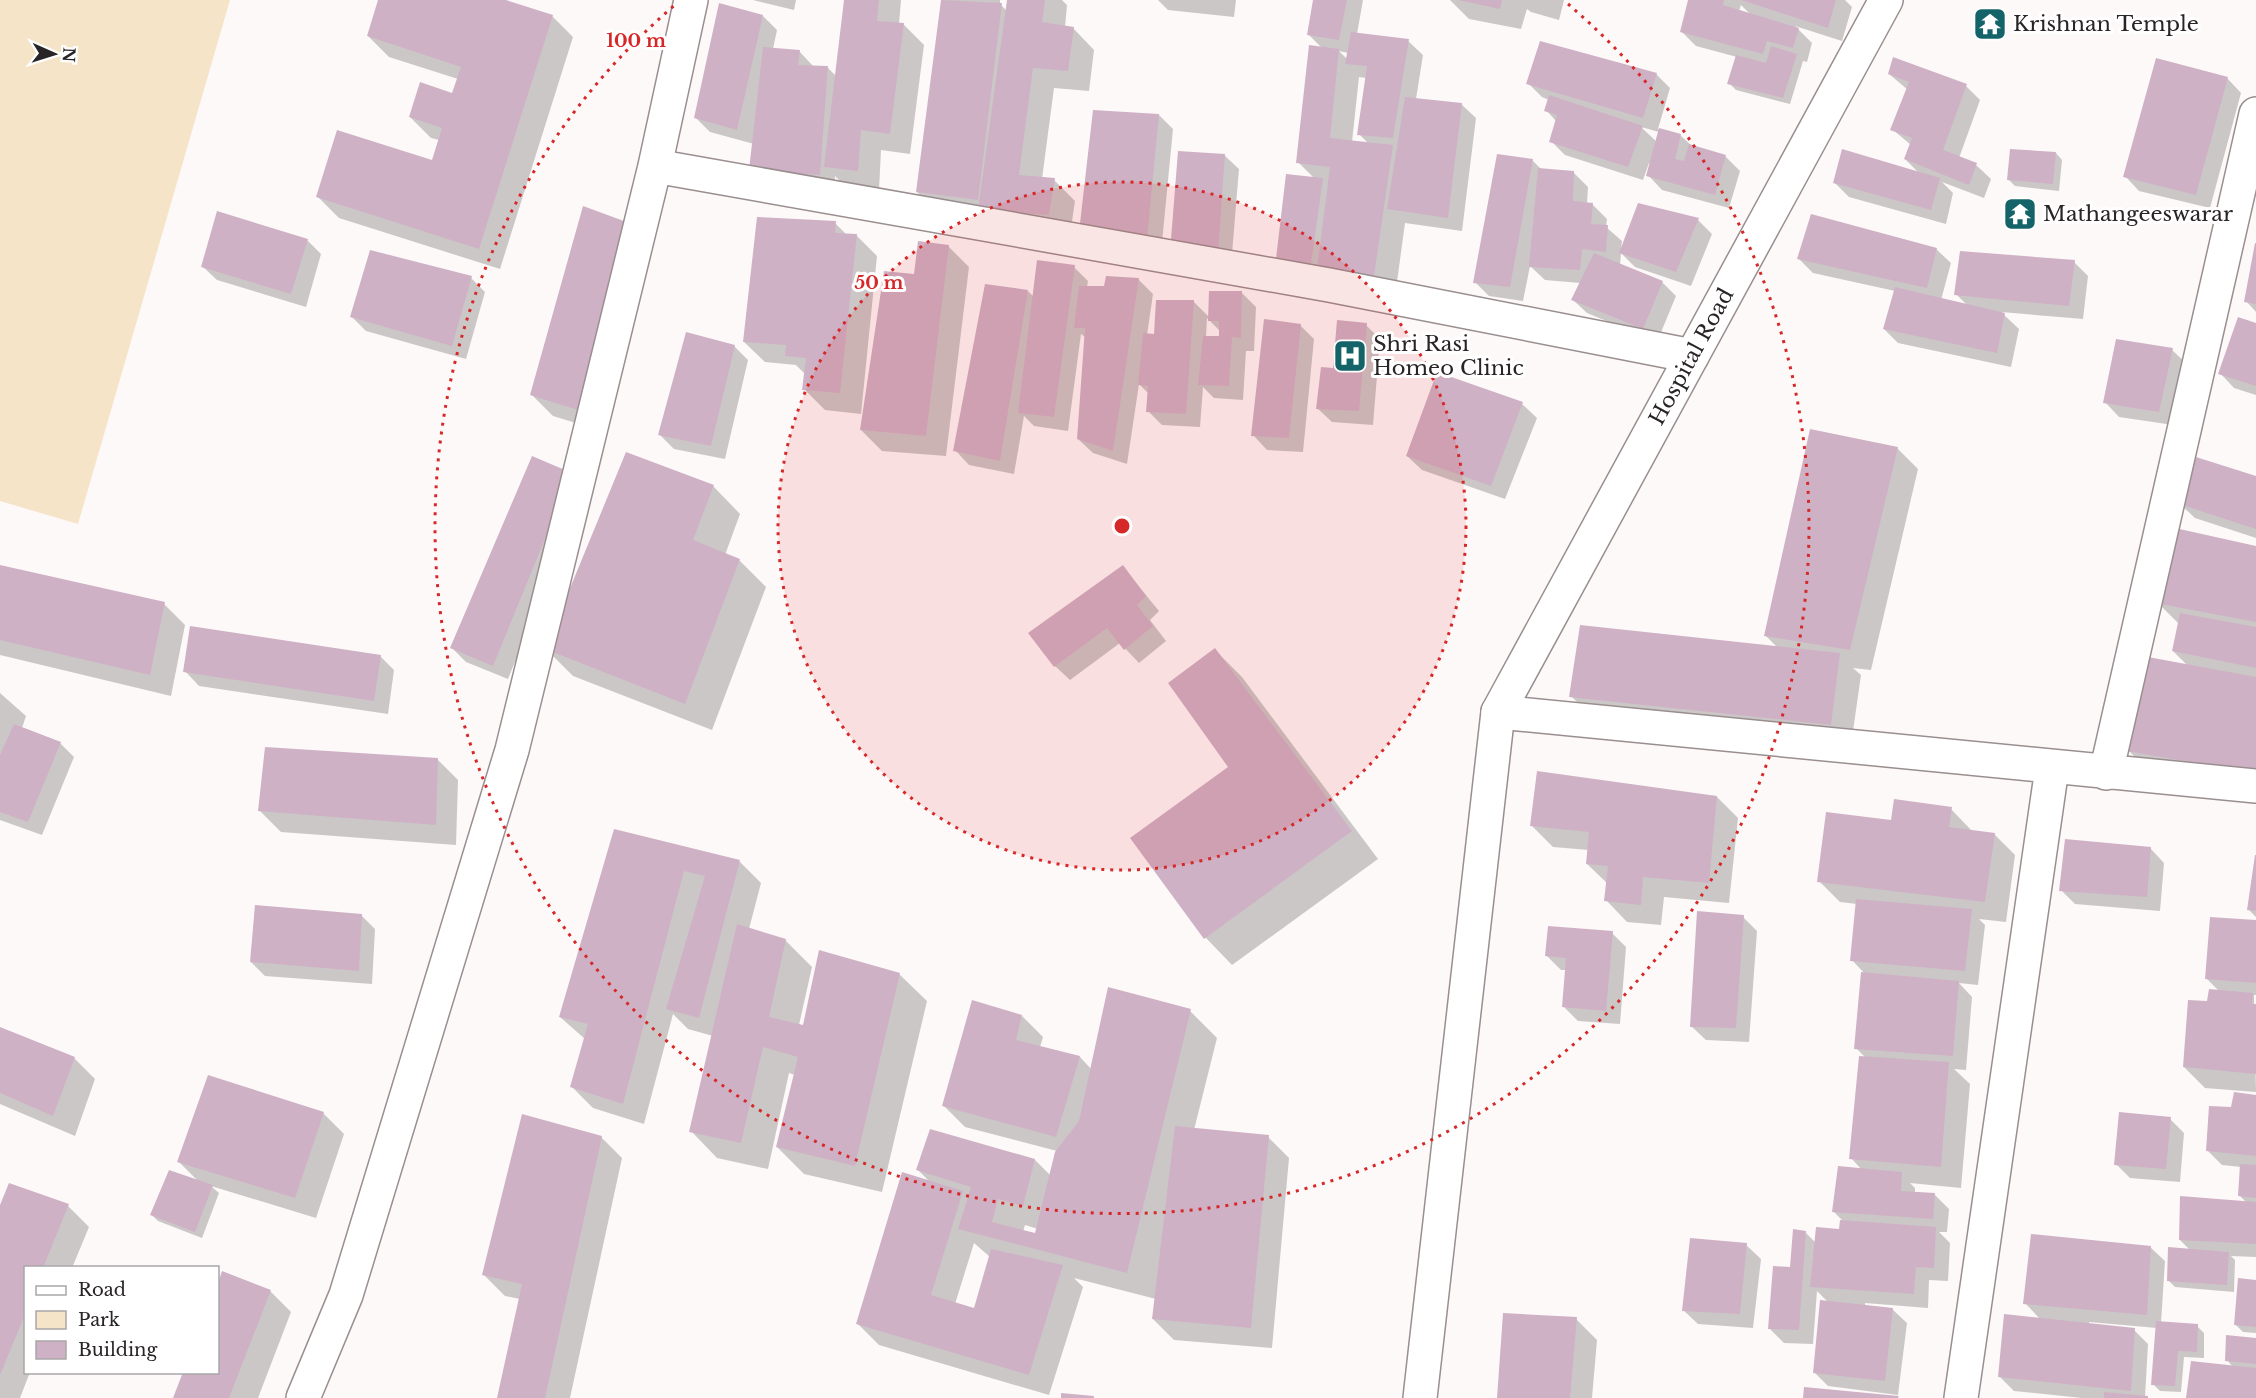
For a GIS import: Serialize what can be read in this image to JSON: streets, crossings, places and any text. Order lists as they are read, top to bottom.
{
  "streets": {
    "street": ["Hospital Road"]
  },
  "places": {
    "temple": ["Krishnan Temple", "Mathangeeswarar"],
    "hospital": ["Shri Rasi Homeo Clinic"]
  },
  "legend": ["Road", "Park", "Building"],
  "north": "right",
  "rings": ["100 m", "50 m"]
}
